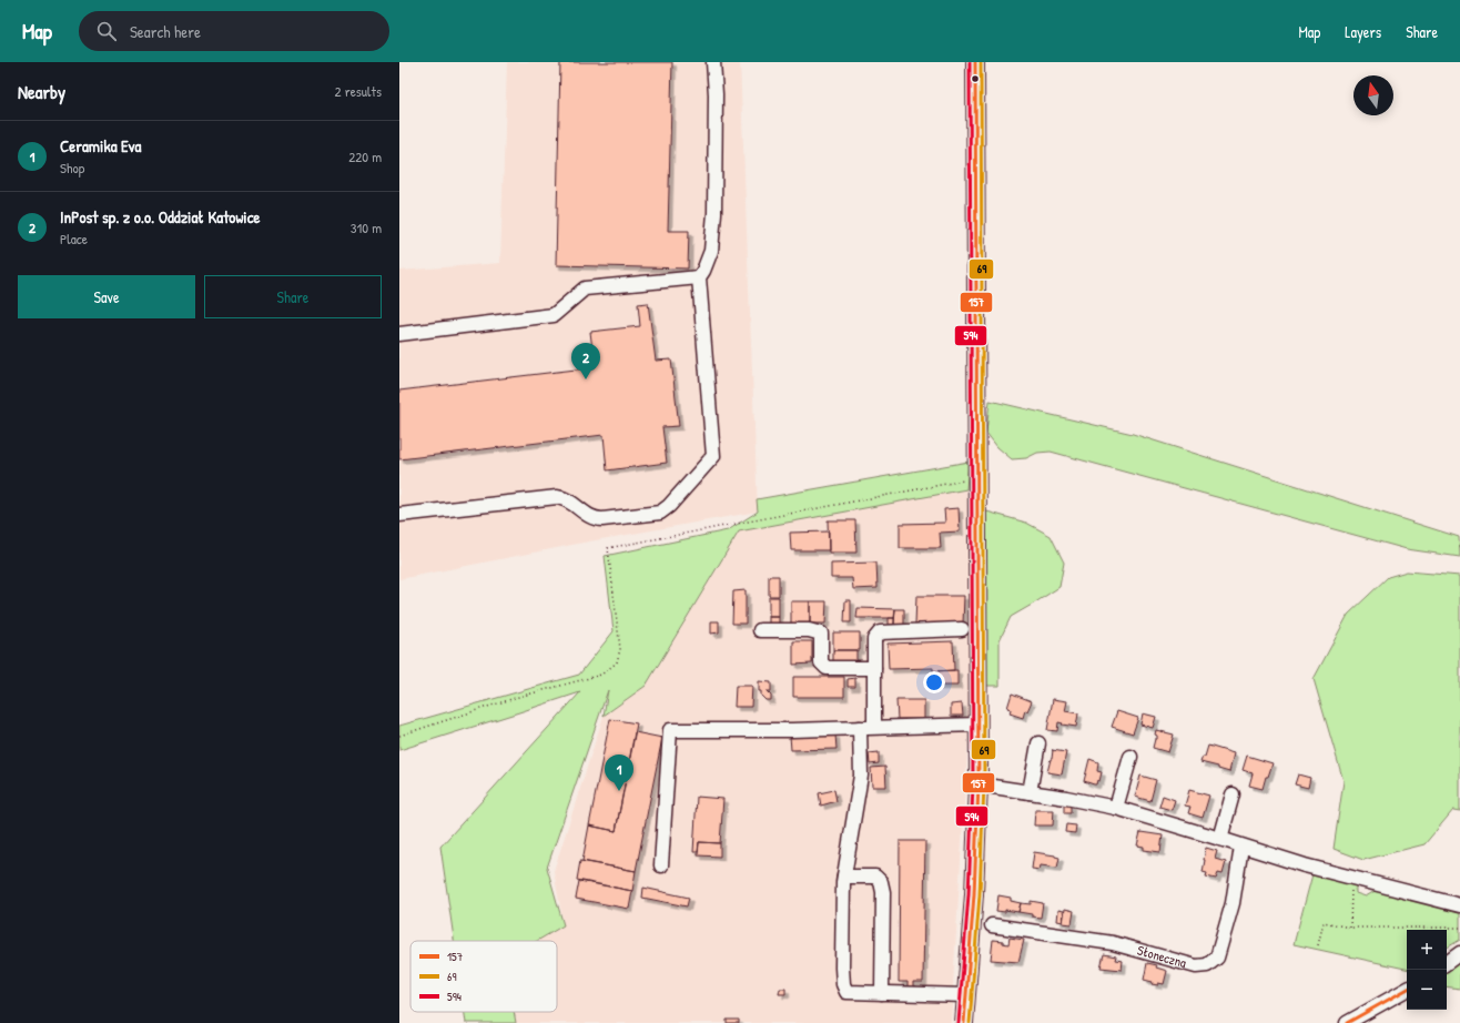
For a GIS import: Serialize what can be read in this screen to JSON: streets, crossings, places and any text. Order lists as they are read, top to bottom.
{
  "streets": {
    "street": ["Słoneczna"]
  },
  "lines": ["transit line 157", "transit line 69", "transit line 594"],
  "legend": ["157", "69", "594"],
  "north": "top",
  "page": {
    "header": "Map",
    "search": "Search here",
    "nav": ["Map", "Layers", "Share"],
    "heading": ["Nearby", "2 results"],
    "list": [
      {
        "mark": "1",
        "name": "Ceramika Eva",
        "note": "Shop",
        "value": "220 m"
      },
      {
        "mark": "2",
        "name": "InPost sp. z o.o. Oddział Katowice",
        "note": "Place",
        "value": "310 m"
      }
    ],
    "buttons": ["Save", "Share"],
    "pins": ["2", "1"],
    "map_buttons": ["+", "−"]
  }
}
